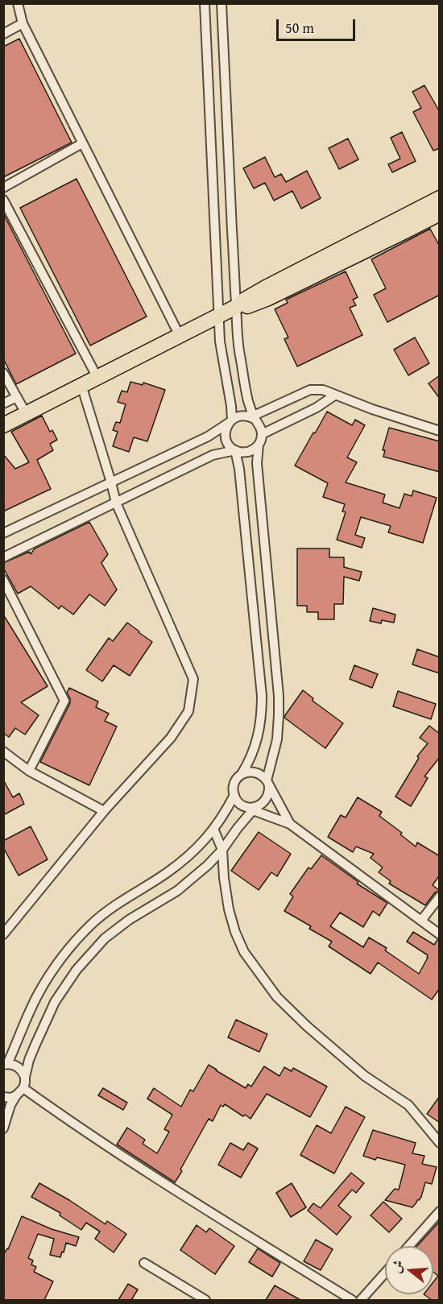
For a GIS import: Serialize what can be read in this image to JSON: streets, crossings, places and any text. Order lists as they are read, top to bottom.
{
  "scale_bar": "50 m",
  "north": "left"
}
